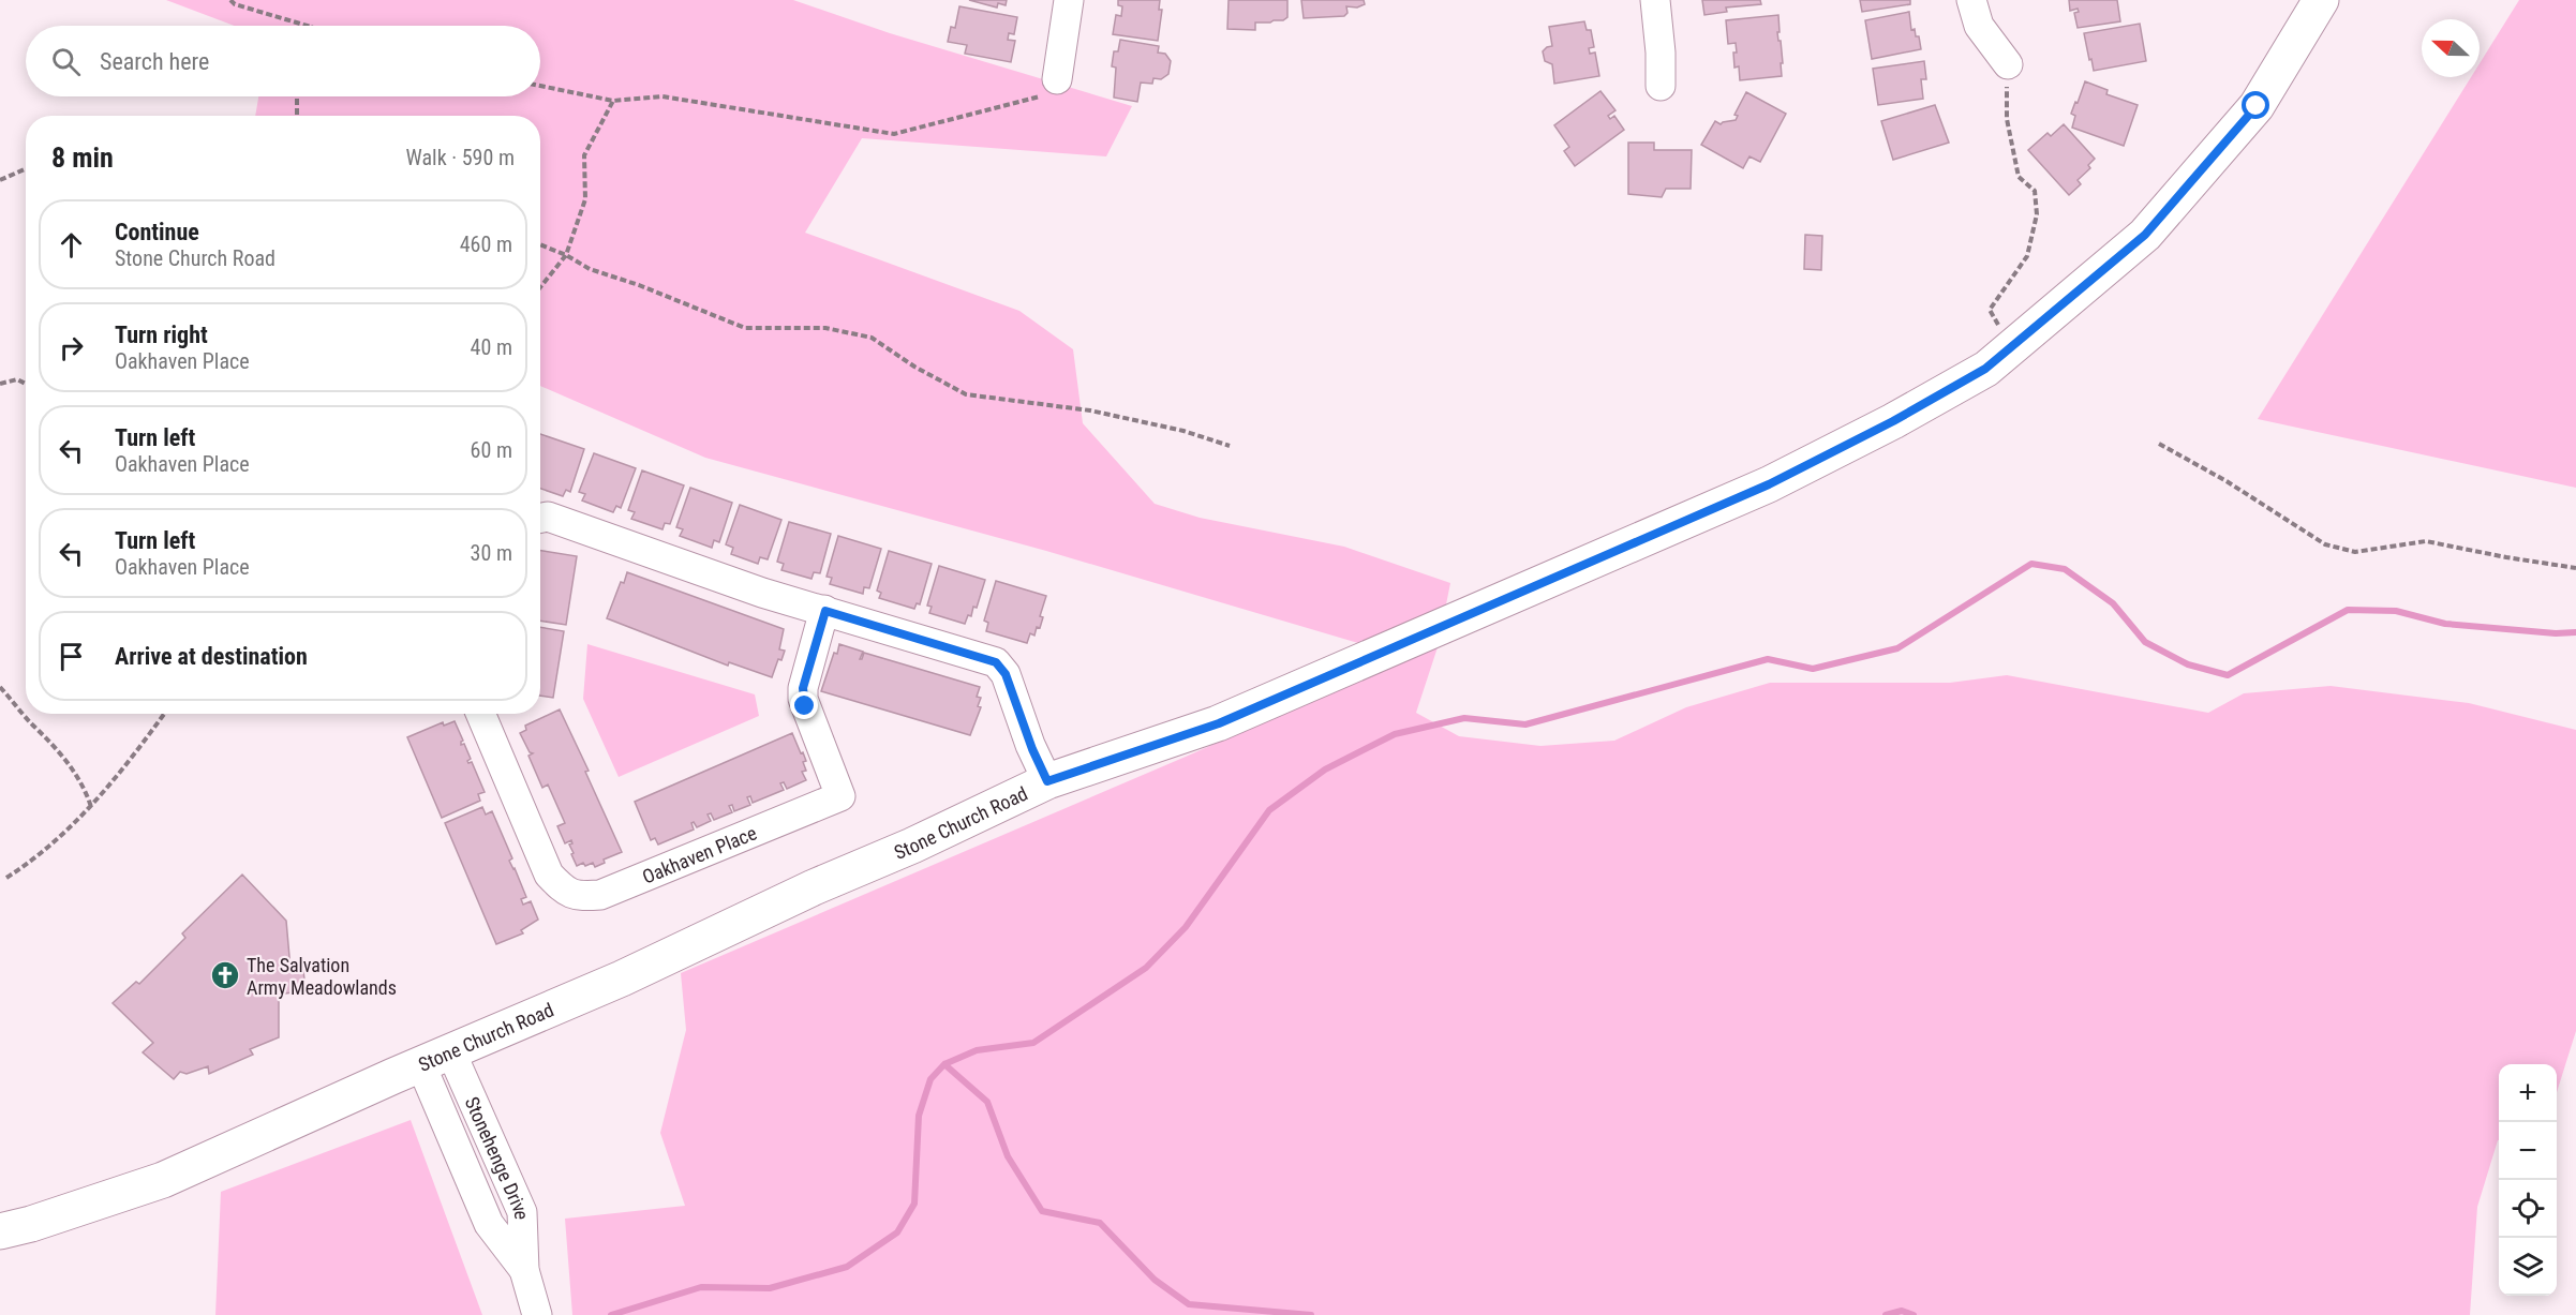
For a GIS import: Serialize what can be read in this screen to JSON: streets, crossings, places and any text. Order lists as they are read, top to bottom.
{
  "streets": {
    "main road": ["Stone Church Road"],
    "street": ["Oakhaven Place", "Stonehenge Drive"]
  },
  "crossings": [
    ["Stone Church Road", "Stonehenge Drive"]
  ],
  "places": {
    "church": ["The Salvation Army Meadowlands"]
  },
  "north": "left",
  "page": {
    "search": "Search here",
    "heading": ["8 min", "Walk · 590 m"],
    "list": [
      ["Continue", "Stone Church Road", "460 m"],
      ["Turn right", "Oakhaven Place", "40 m"],
      ["Turn left", "Oakhaven Place", "60 m"],
      ["Turn left", "Oakhaven Place", "30 m"],
      "Arrive at destination"
    ],
    "map_buttons": ["+", "−"]
  }
}
